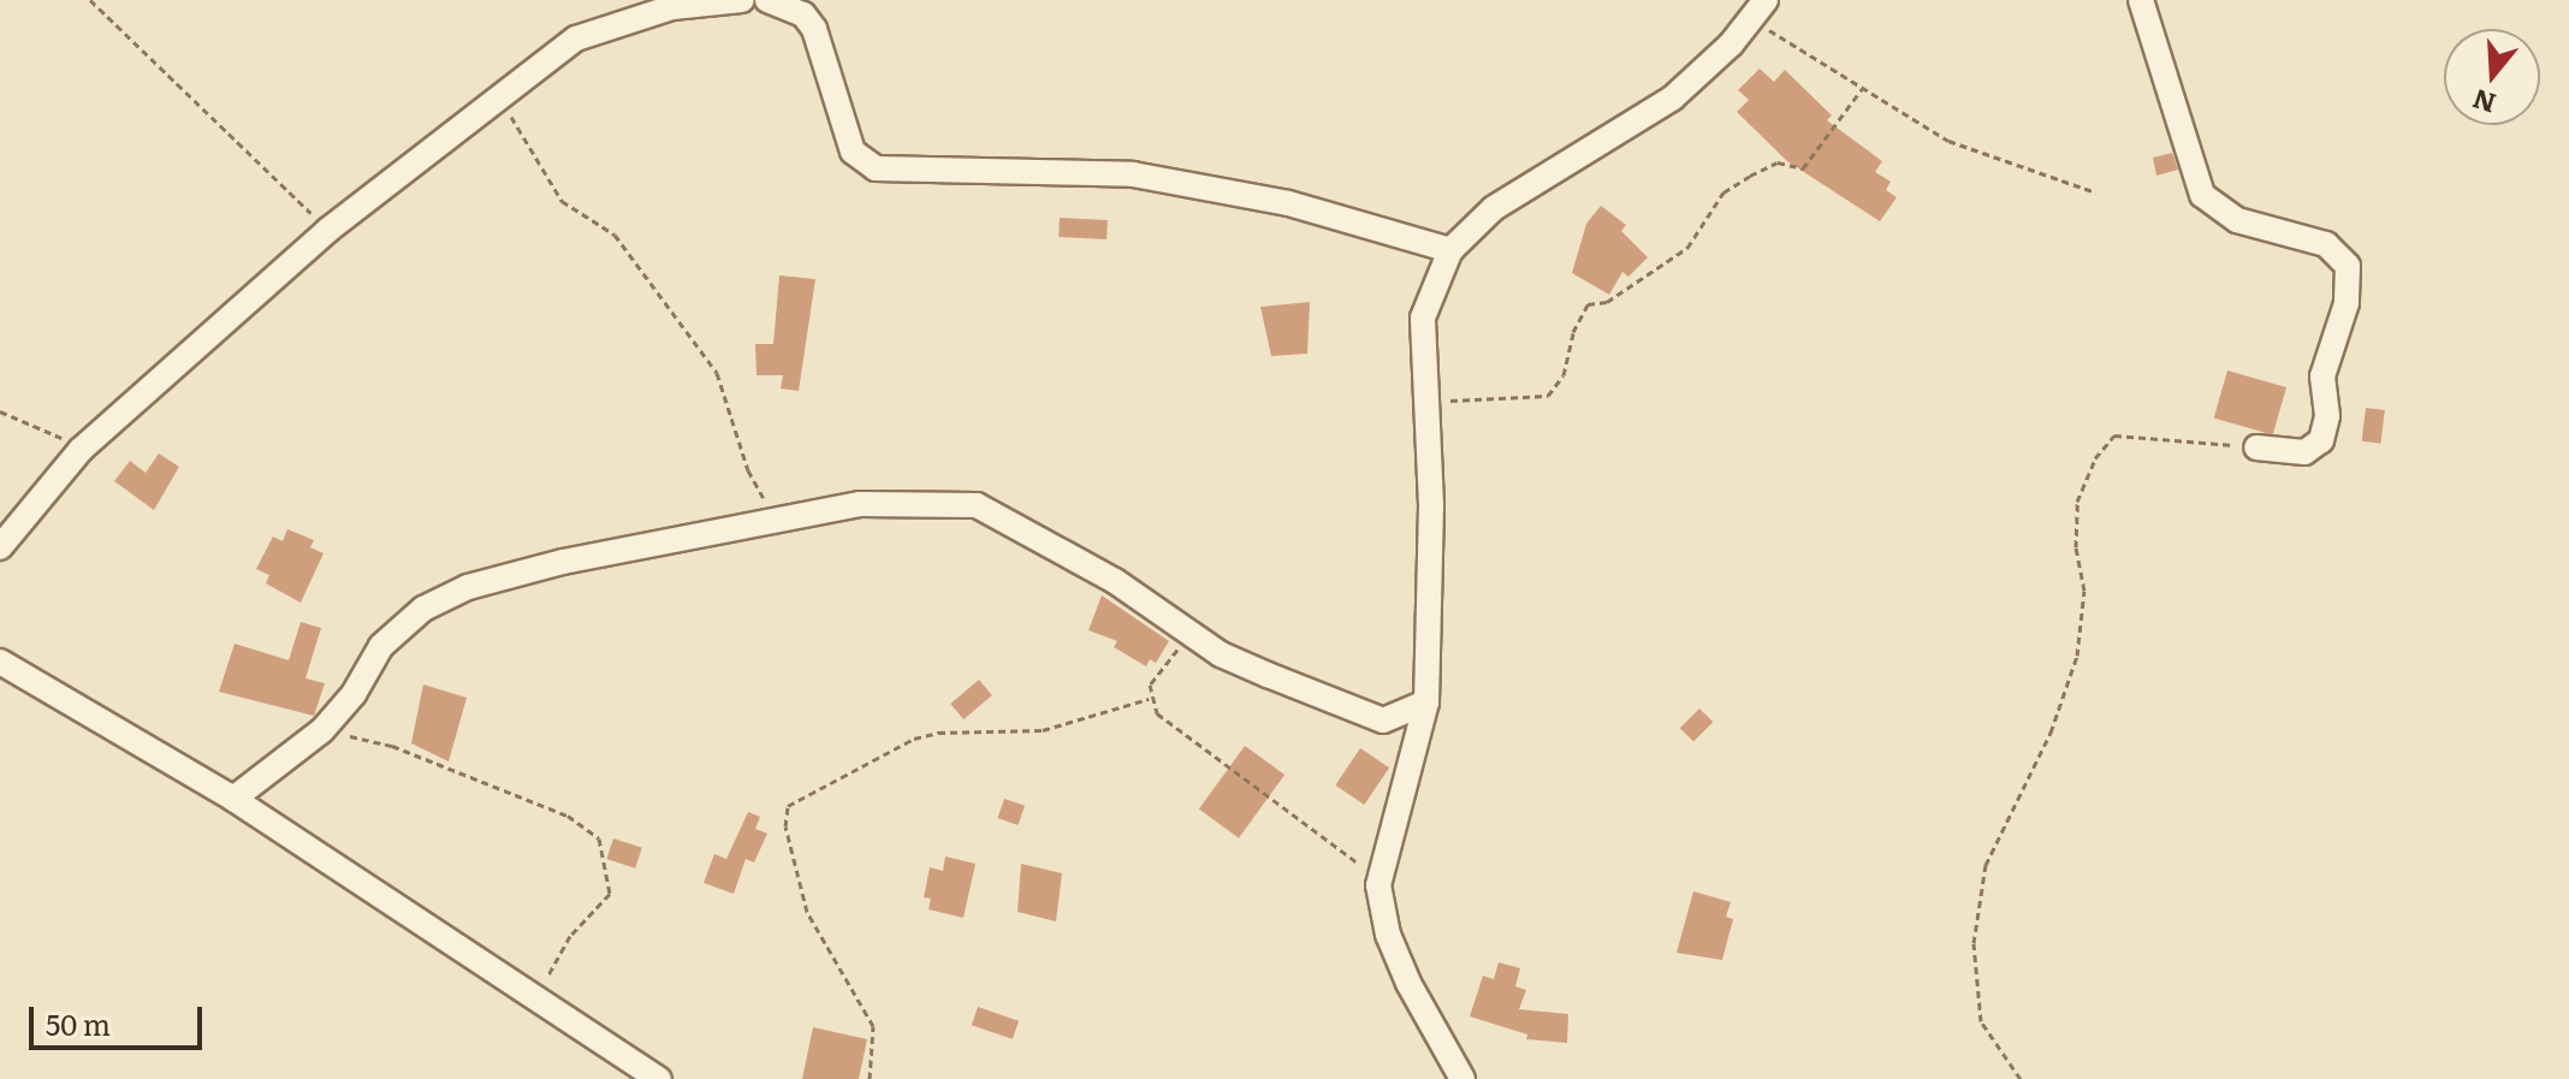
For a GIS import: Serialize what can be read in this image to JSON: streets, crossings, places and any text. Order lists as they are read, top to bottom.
{
  "scale_bar": "50 m",
  "north": "bottom"
}
